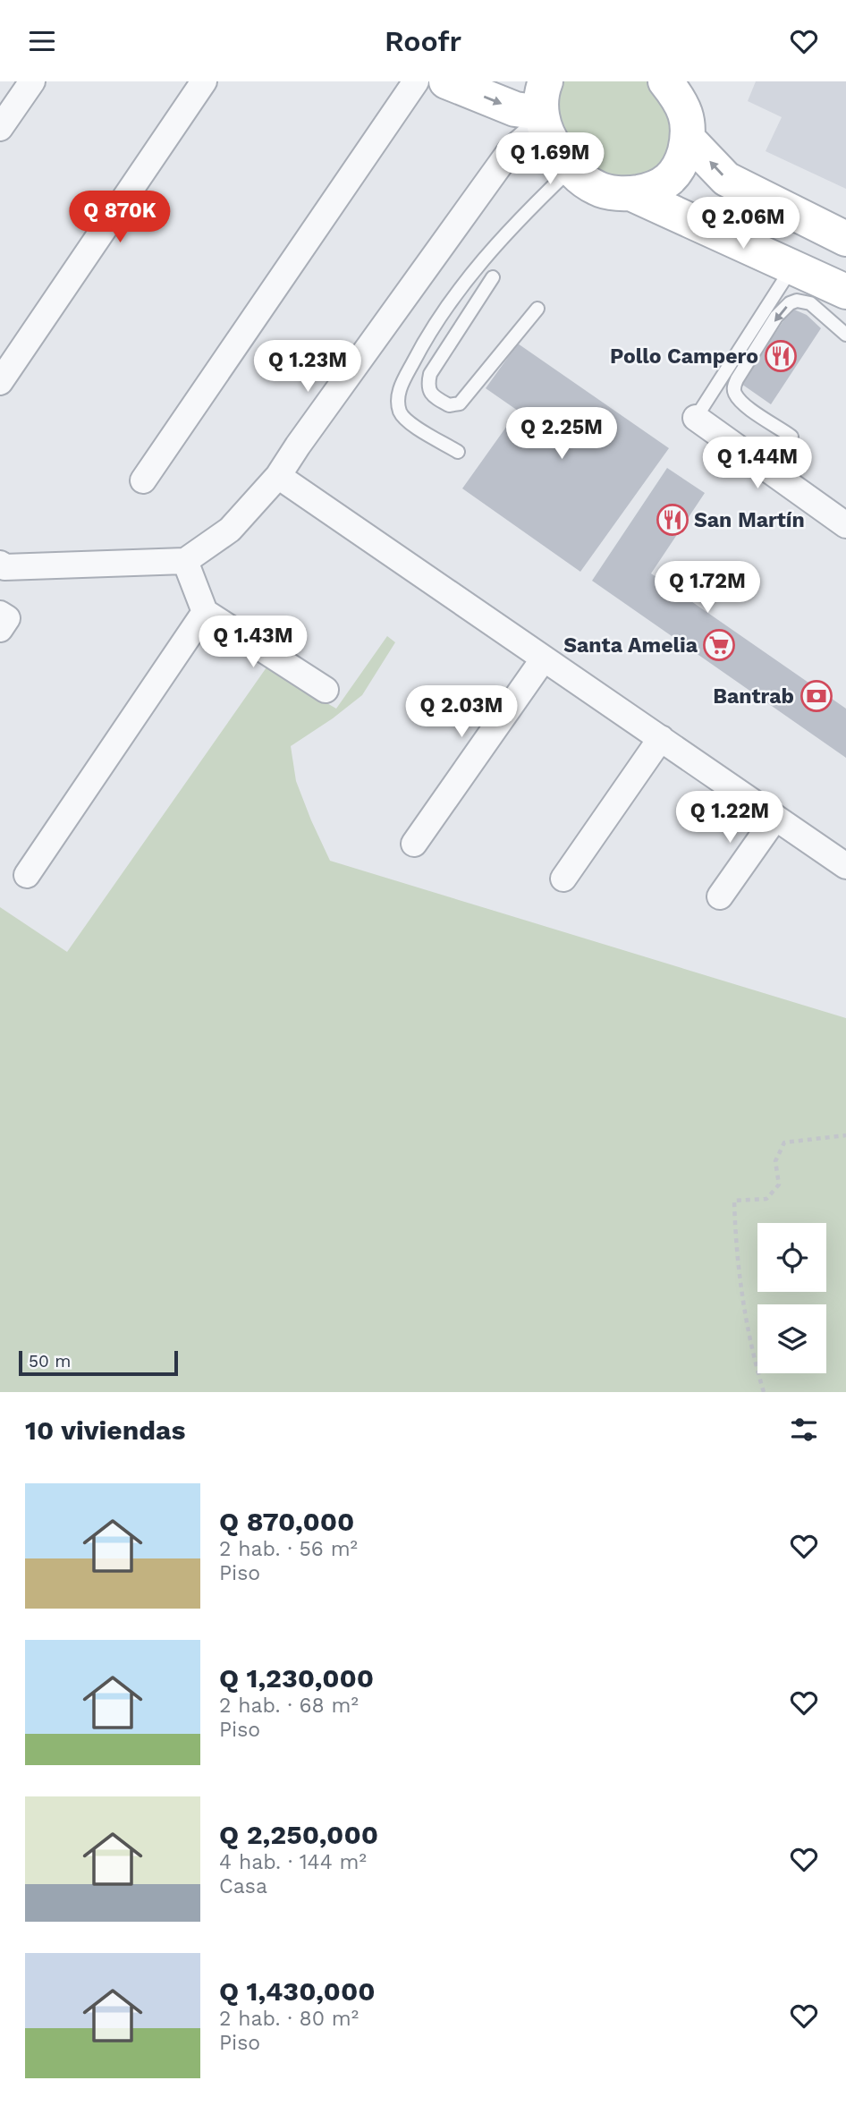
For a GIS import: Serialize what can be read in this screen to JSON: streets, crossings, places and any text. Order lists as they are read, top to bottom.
{
  "places": {
    "restaurant": ["Pollo Campero", "San Martín"],
    "supermarket": ["Santa Amelia"],
    "bank": ["Bantrab"]
  },
  "scale_bar": "50 m",
  "page": {
    "header": "Roofr",
    "price": [
      "Q 1.69M",
      "Q 870K",
      "Q 2.06M",
      "Q 1.23M",
      "Q 2.25M",
      "Q 1.44M",
      "Q 1.72M",
      "Q 1.43M",
      "Q 2.03M",
      "Q 1.22M"
    ],
    "scale": "50 m",
    "heading": "10 viviendas",
    "list": [
      {
        "name": "Q 870,000",
        "note": "2 hab. · 56 m² · Piso"
      },
      {
        "name": "Q 1,230,000",
        "note": "2 hab. · 68 m² · Piso"
      },
      {
        "name": "Q 2,250,000",
        "note": "4 hab. · 144 m² · Casa"
      },
      {
        "name": "Q 1,430,000",
        "note": "2 hab. · 80 m² · Piso"
      }
    ]
  }
}
